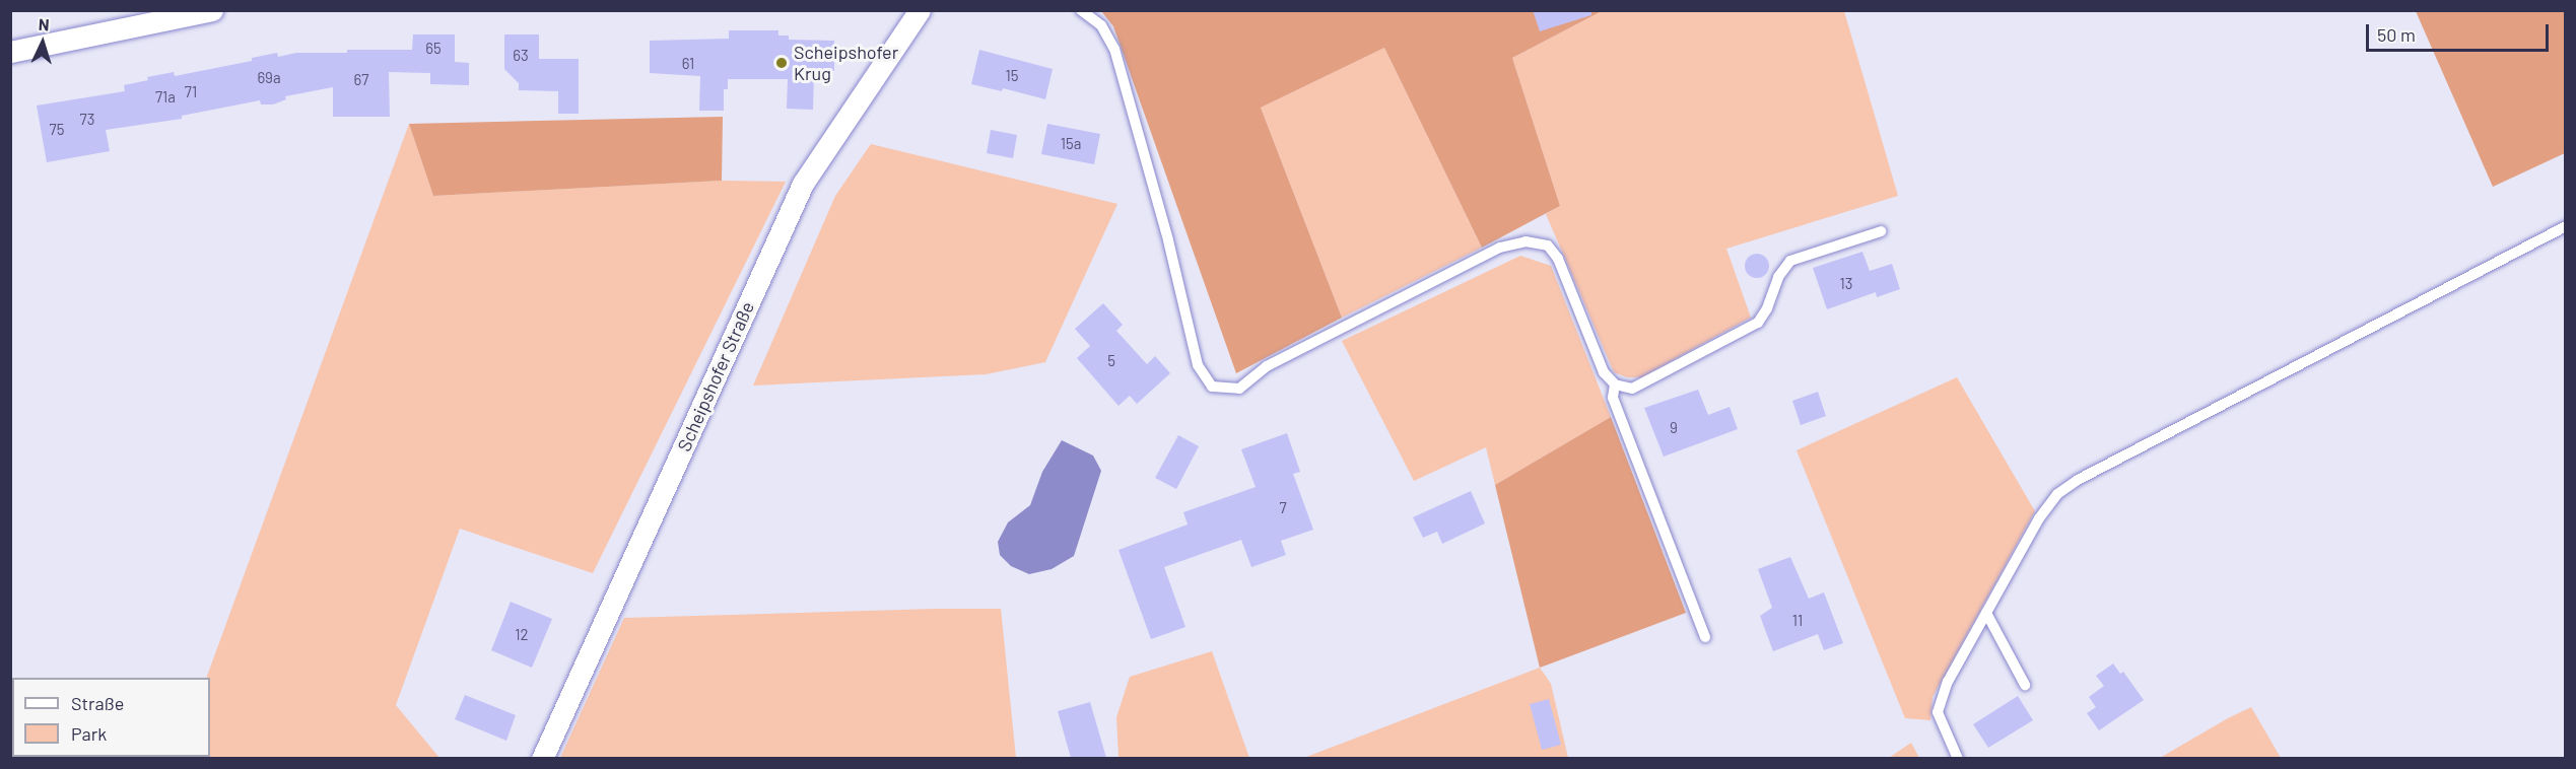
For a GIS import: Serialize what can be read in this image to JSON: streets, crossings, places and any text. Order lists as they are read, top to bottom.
{
  "streets": {
    "street": ["Scheipshofer Straße"]
  },
  "places": ["Scheipshofer Krug"],
  "house_numbers": [
    "65",
    "63",
    "61",
    "15",
    "69a",
    "67",
    "71",
    "71a",
    "73",
    "75",
    "15a",
    "13",
    "5",
    "9",
    "7",
    "11",
    "12"
  ],
  "legend": ["Straße", "Park"],
  "scale_bar": "50 m",
  "north": "top"
}
